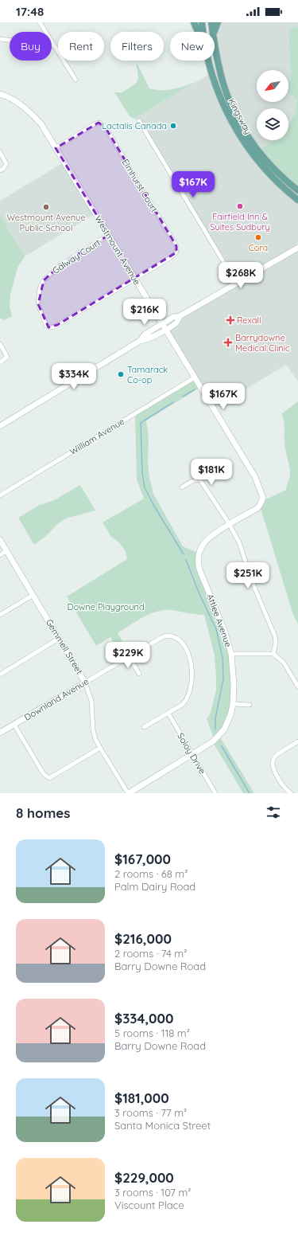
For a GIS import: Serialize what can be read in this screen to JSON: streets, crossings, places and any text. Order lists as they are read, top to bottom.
{
  "streets": {
    "main road": ["Kingsway"],
    "street": [
      "Elmhurst Court",
      "Westmount Avenue",
      "Galway Court",
      "William Avenue",
      "Attlee Avenue",
      "Gemmell Street",
      "Downland Avenue",
      "Soloy Drive"
    ]
  },
  "crossings": [
    ["Elmhurst Court", "Westmount Avenue"],
    ["Elmhurst Court", "Galway Court"],
    ["Westmount Avenue", "Galway Court"],
    ["Westmount Avenue", "William Avenue"],
    ["Westmount Avenue", "Attlee Avenue"],
    ["Attlee Avenue", "Gemmell Street"],
    ["Attlee Avenue", "Soloy Drive"],
    ["Gemmell Street", "Downland Avenue"],
    ["Downland Avenue", "Soloy Drive"]
  ],
  "parks": ["Downe Playground"],
  "places": {
    "other": [
      "Lactalis Canada",
      "Fairfield Inn & Suites Sudbury",
      "Westmount Avenue Public School",
      "Cora",
      "Tamarack Co-op"
    ],
    "health": ["Rexall", "Barrydowne Medical Clinic"]
  },
  "north": "bottom left",
  "page": {
    "status": "17:48",
    "chip": [
      "Buy",
      "Rent",
      "Filters",
      "New"
    ],
    "price": [
      "$167K",
      "$268K",
      "$216K",
      "$334K",
      "$167K",
      "$181K",
      "$251K",
      "$229K"
    ],
    "heading": "8 homes",
    "list": [
      {
        "name": "$167,000",
        "note": "2 rooms · 68 m² · Palm Dairy Road"
      },
      {
        "name": "$216,000",
        "note": "2 rooms · 74 m² · Barry Downe Road"
      },
      {
        "name": "$334,000",
        "note": "5 rooms · 118 m² · Barry Downe Road"
      },
      {
        "name": "$181,000",
        "note": "3 rooms · 77 m² · Santa Monica Street"
      },
      {
        "name": "$229,000",
        "note": "3 rooms · 107 m² · Viscount Place"
      }
    ]
  }
}
